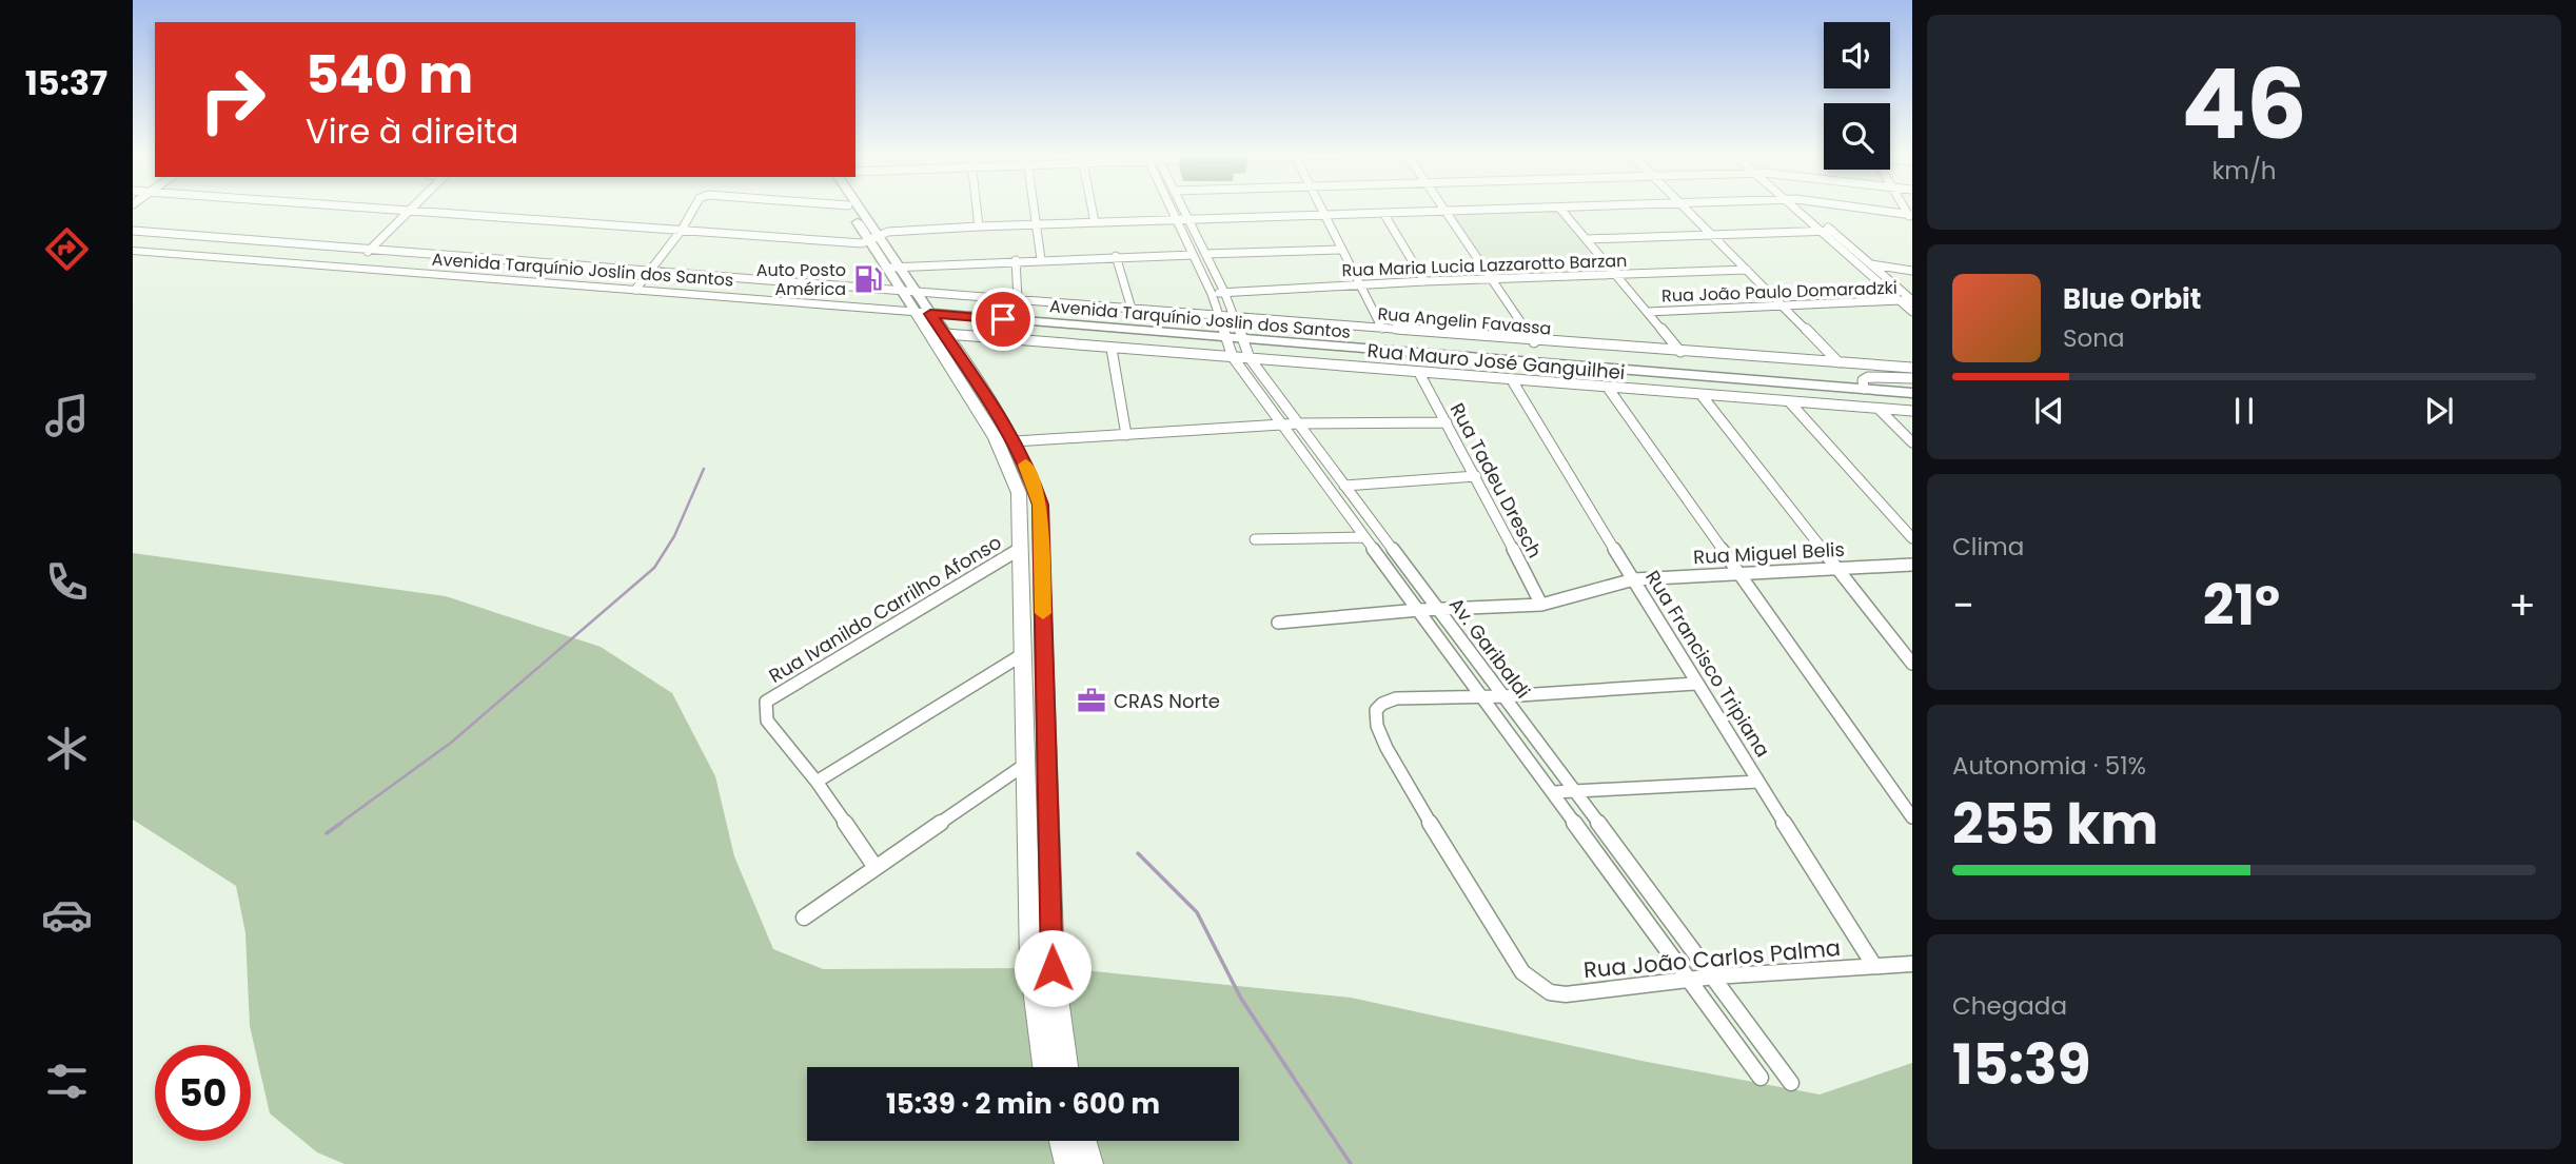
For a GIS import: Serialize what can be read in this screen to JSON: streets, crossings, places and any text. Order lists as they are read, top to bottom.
{
  "streets": {
    "main road": ["Avenida Tarquínio Joslin dos Santos"],
    "street": [
      "Rua Maria Lucia Lazzarotto Barzan",
      "Rua João Paulo Domaradzki",
      "Rua Angelin Favassa",
      "Rua Mauro José Ganguilhei",
      "Rua Tadeu Dresch",
      "Rua Miguel Belis",
      "Rua Ivanildo Carrilho Afonso",
      "Av. Garibaldi",
      "Rua Francisco Tripiana",
      "Rua João Carlos Palma"
    ]
  },
  "crossings": [
    ["Rua Maria Lucia Lazzarotto Barzan", "Av. Garibaldi"],
    ["Avenida Tarquínio Joslin dos Santos", "Av. Garibaldi"],
    ["Rua Angelin Favassa", "Av. Garibaldi"],
    ["Rua Mauro José Ganguilhei", "Rua Tadeu Dresch"],
    ["Rua Mauro José Ganguilhei", "Av. Garibaldi"],
    ["Rua Mauro José Ganguilhei", "Rua Francisco Tripiana"],
    ["Rua Tadeu Dresch", "Rua Miguel Belis"],
    ["Rua Miguel Belis", "Av. Garibaldi"],
    ["Rua Miguel Belis", "Rua Francisco Tripiana"],
    ["Av. Garibaldi", "Rua João Carlos Palma"],
    ["Rua Francisco Tripiana", "Rua João Carlos Palma"]
  ],
  "places": {
    "fuel station": ["Auto Posto América"],
    "office": ["CRAS Norte"]
  },
  "page": {
    "tabs": "15:37",
    "tile": [
      ["46", "km/h"],
      "Clima",
      ["Autonomia · 51%", "255 km"],
      ["Chegada", "15:39"]
    ],
    "turn": ["540 m", "Vire à direita"],
    "song": ["Blue Orbit", "Sona"],
    "heat": ["−", "21°", "+"],
    "limit": "50",
    "trip": "15:39 · 2 min · 600 m"
  }
}
